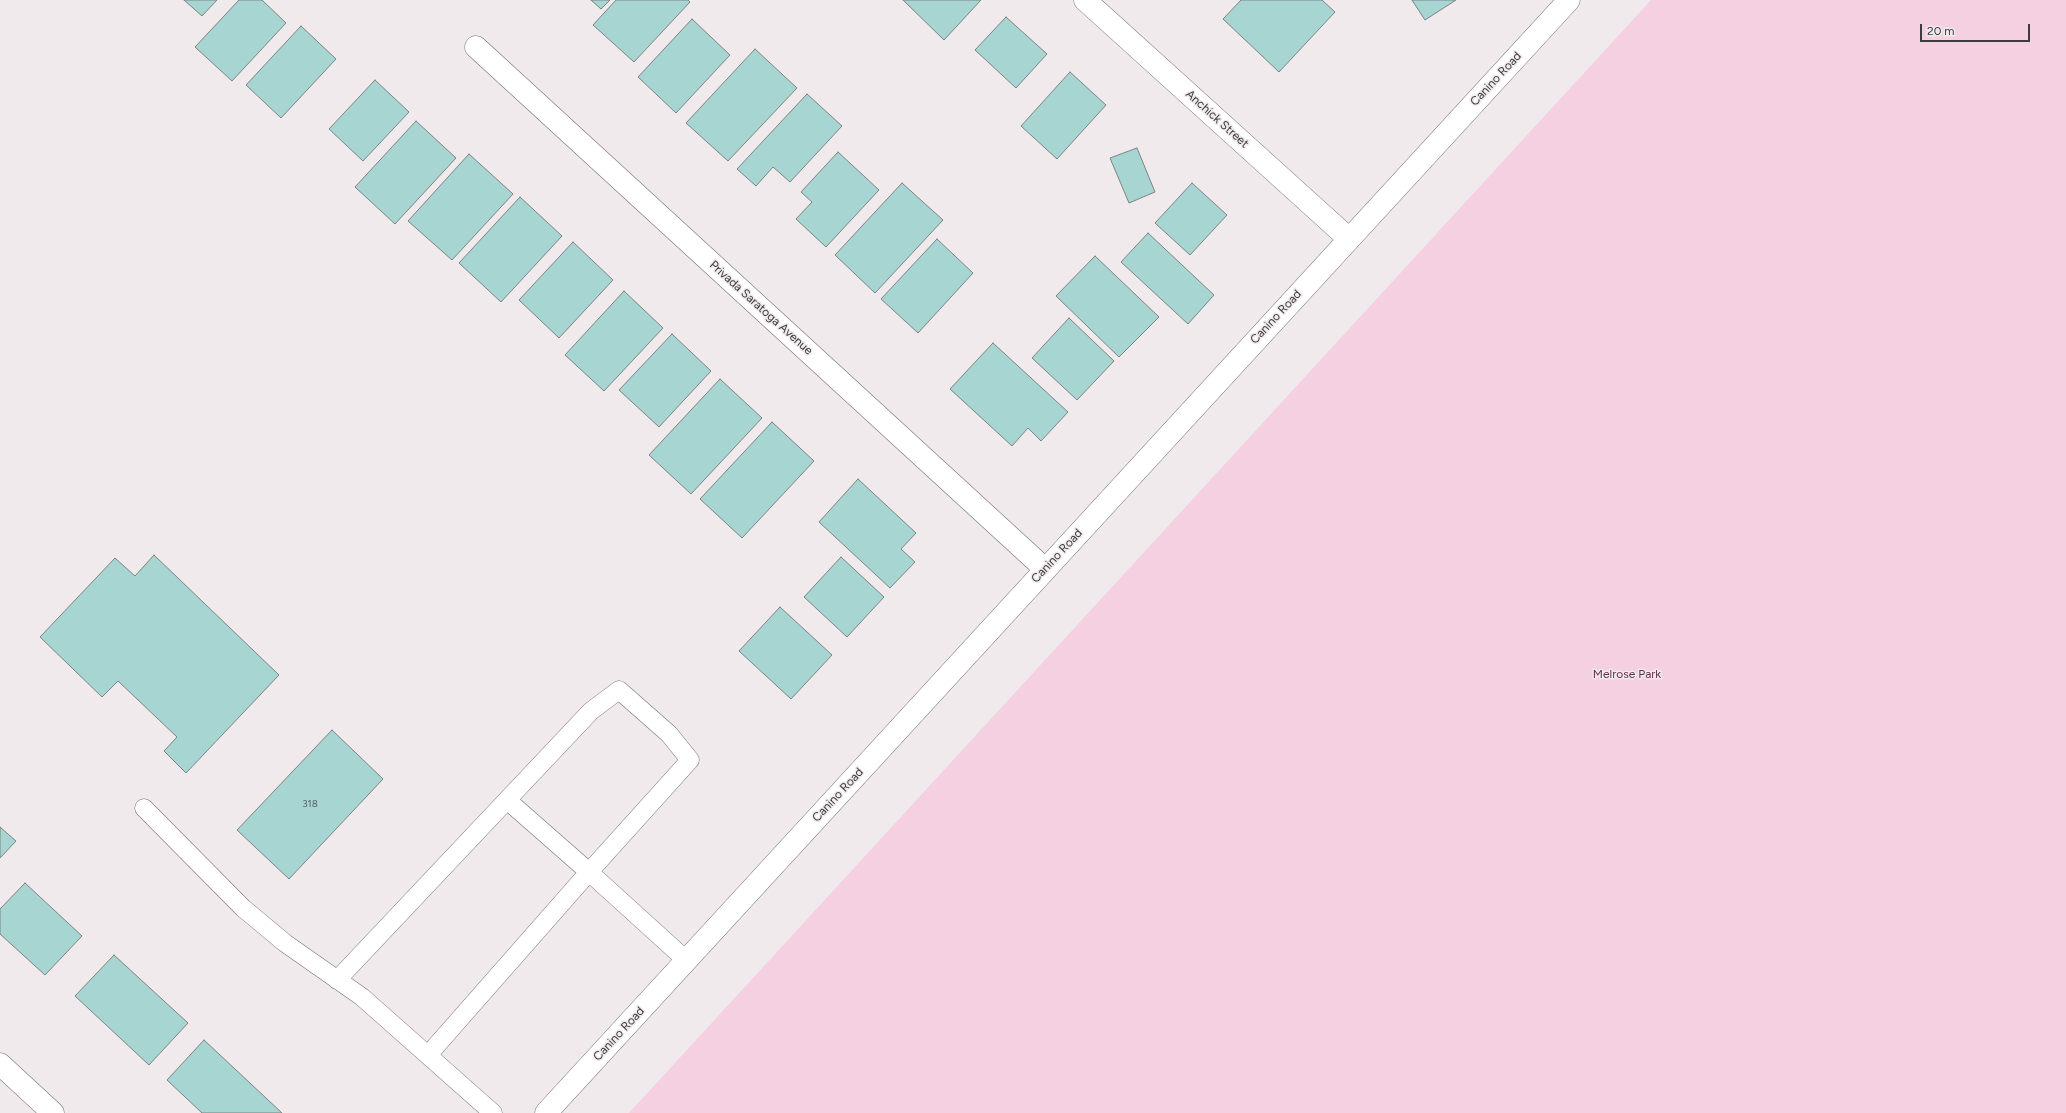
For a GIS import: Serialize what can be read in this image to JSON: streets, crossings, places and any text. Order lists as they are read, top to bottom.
{
  "streets": {
    "street": ["Canino Road", "Anchick Street", "Privada Saratoga Avenue"]
  },
  "crossings": [
    ["Canino Road", "Anchick Street"],
    ["Canino Road", "Privada Saratoga Avenue"]
  ],
  "parks": ["Melrose Park"],
  "house_numbers": ["318"],
  "scale_bar": "20 m"
}
